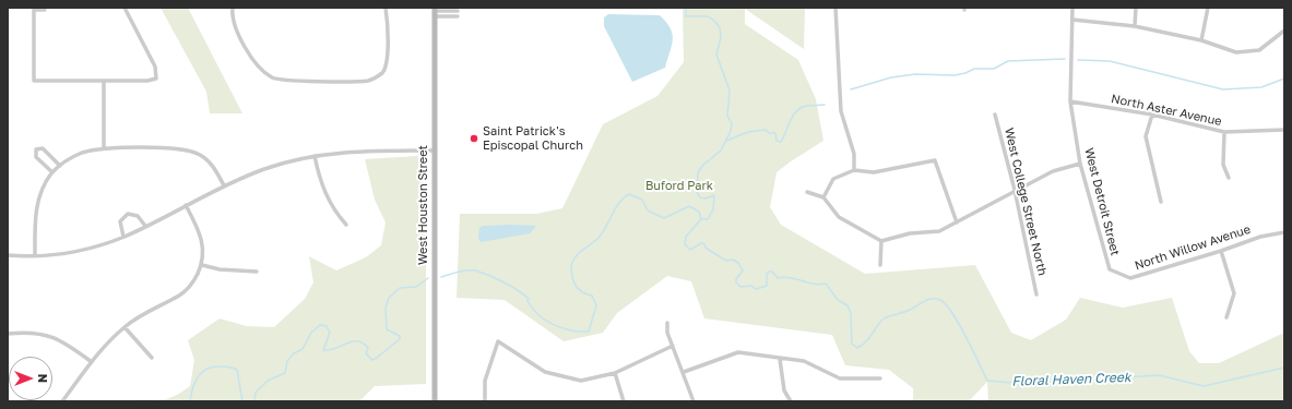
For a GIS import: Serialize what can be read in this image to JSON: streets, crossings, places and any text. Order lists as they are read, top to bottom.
{
  "streets": {
    "main road": ["West Houston Street"],
    "street": [
      "North Aster Avenue",
      "West College Street North",
      "West Detroit Street",
      "North Willow Avenue"
    ]
  },
  "crossings": [
    ["North Aster Avenue", "West Detroit Street"],
    ["West Detroit Street", "North Willow Avenue"]
  ],
  "water": ["Floral Haven Creek"],
  "parks": ["Buford Park"],
  "places": ["Saint Patrick's Episcopal Church"],
  "north": "right"
}
